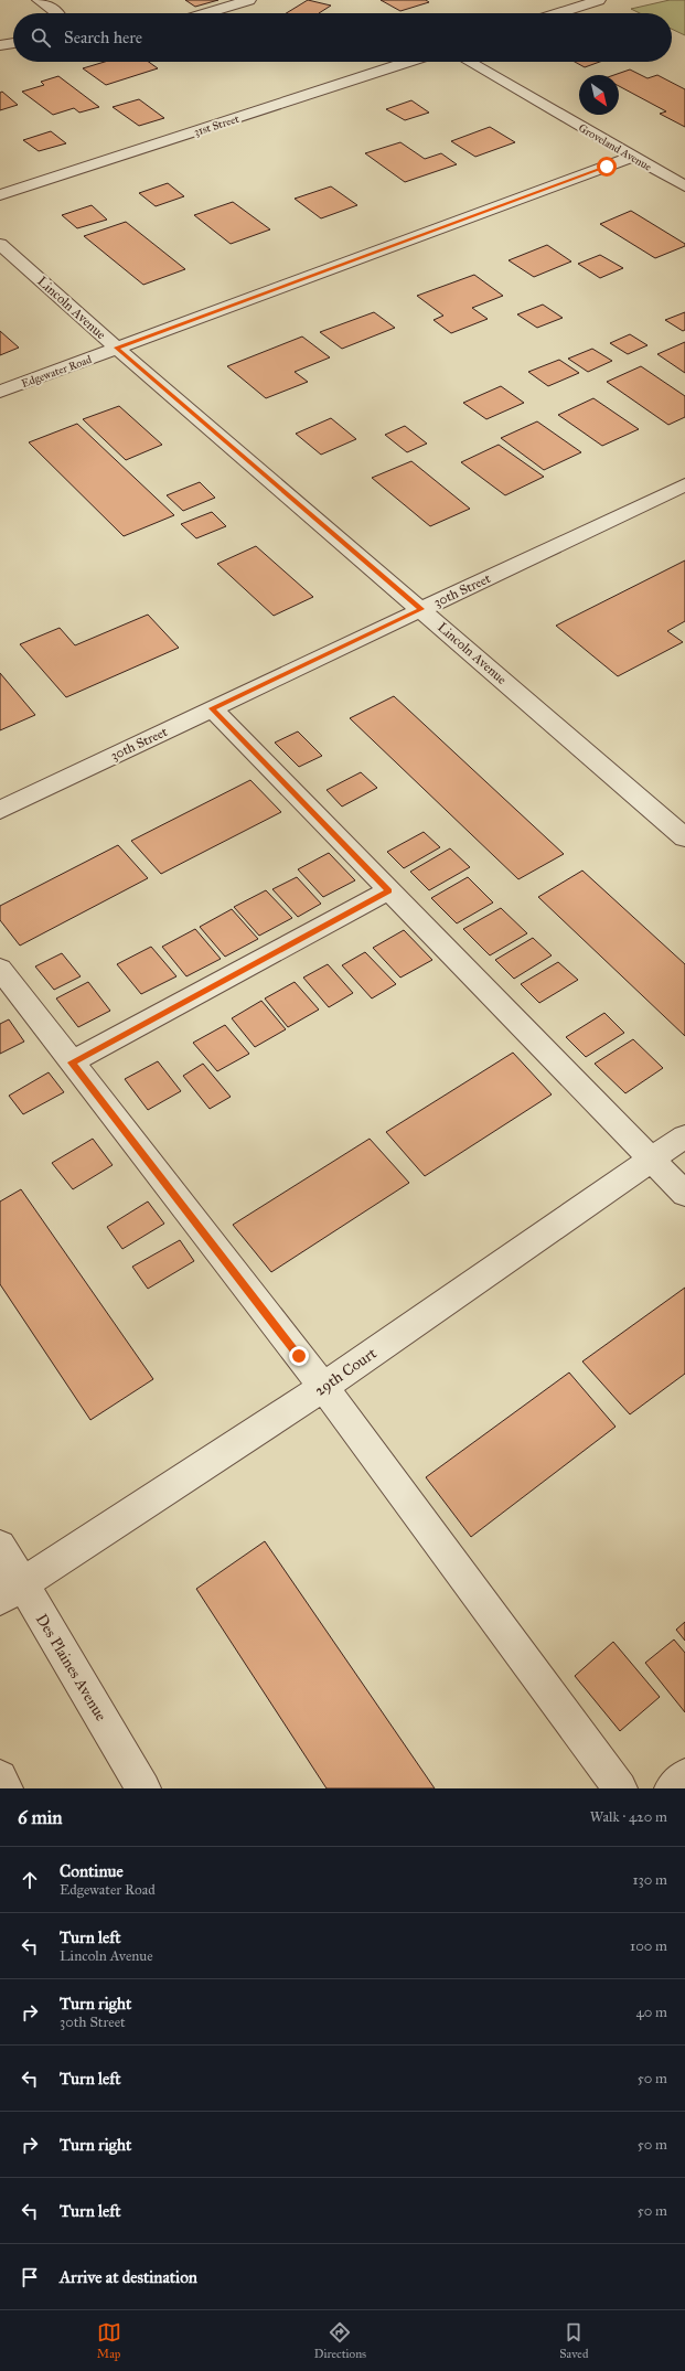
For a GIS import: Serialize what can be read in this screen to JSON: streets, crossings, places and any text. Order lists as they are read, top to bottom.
{
  "streets": {
    "street": [
      "31st Street",
      "Groveland Avenue",
      "Lincoln Avenue",
      "Edgewater Road",
      "30th Street",
      "29th Court",
      "Des Plaines Avenue"
    ]
  },
  "crossings": [
    ["Groveland Avenue", "Edgewater Road"],
    ["Lincoln Avenue", "Edgewater Road"],
    ["Lincoln Avenue", "30th Street"],
    ["29th Court", "Des Plaines Avenue"]
  ],
  "north": "bottom right",
  "page": {
    "search": "Search here",
    "heading": ["6 min", "Walk · 420 m"],
    "list": [
      ["Continue", "Edgewater Road", "130 m"],
      ["Turn left", "Lincoln Avenue", "100 m"],
      ["Turn right", "30th Street", "40 m"],
      ["Turn left", "50 m"],
      ["Turn right", "50 m"],
      ["Turn left", "50 m"],
      "Arrive at destination"
    ],
    "nav": ["Map", "Directions", "Saved"]
  }
}
